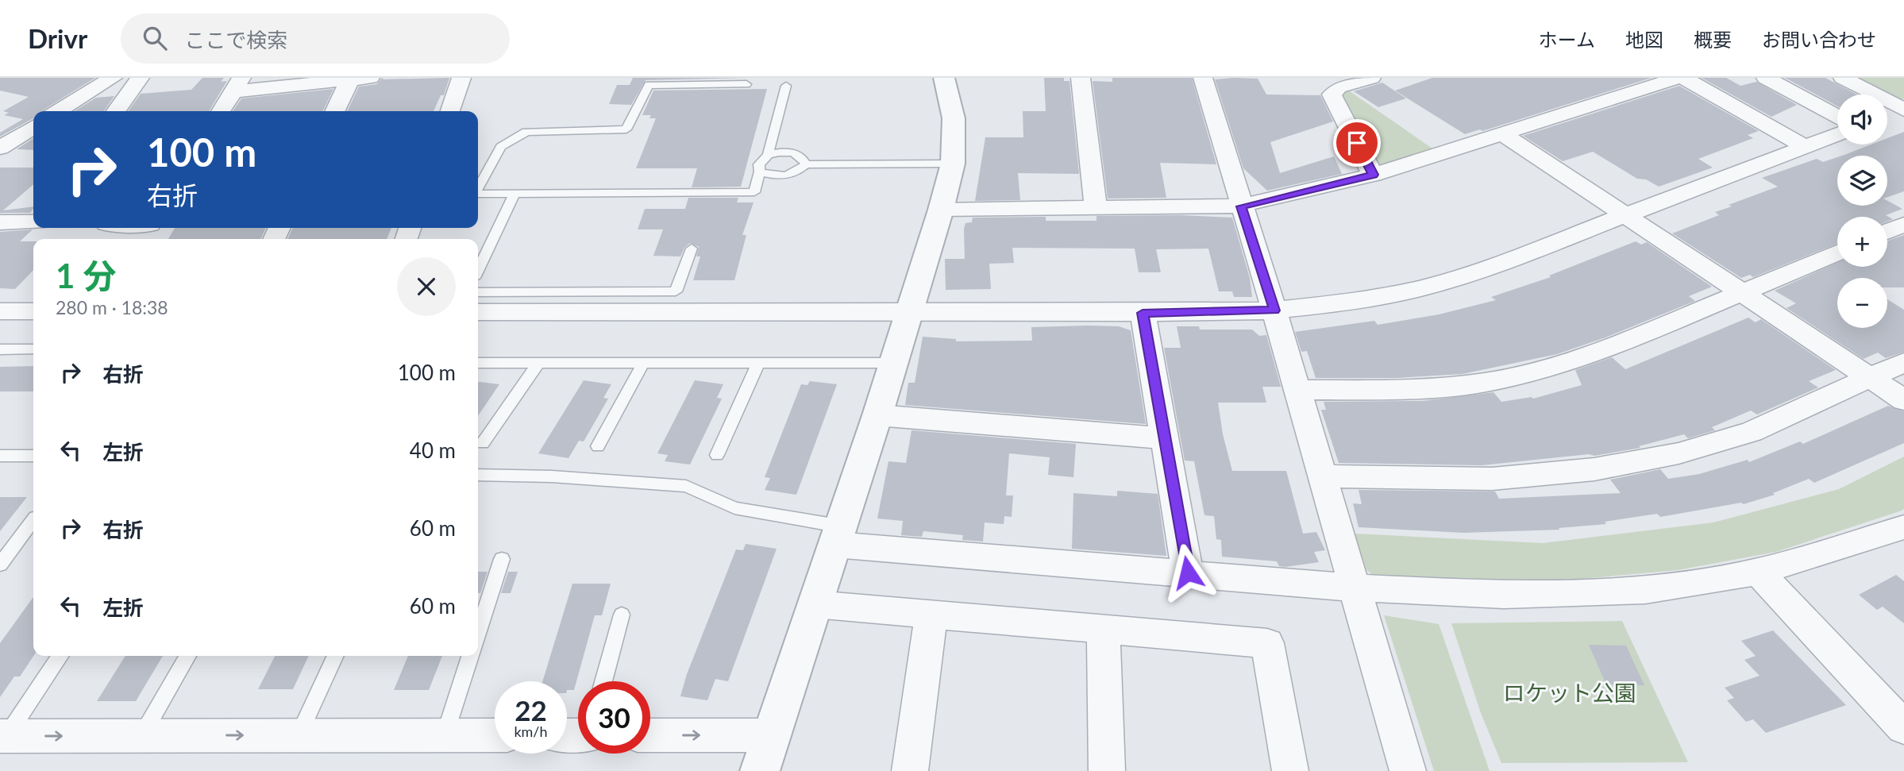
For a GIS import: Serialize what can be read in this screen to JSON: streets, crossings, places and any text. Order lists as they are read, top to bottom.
{
  "parks": ["ロケット公園"],
  "page": {
    "header": "Drivr",
    "search": "ここで検索",
    "nav": [
      "ホーム",
      "地図",
      "概要",
      "お問い合わせ"
    ],
    "map_buttons": ["+", "−"],
    "turn": ["100 m", "右折"],
    "heading": ["1 分", "280 m · 18:38"],
    "list": [
      {
        "name": "右折",
        "value": "100 m"
      },
      {
        "name": "左折",
        "value": "40 m"
      },
      {
        "name": "右折",
        "value": "60 m"
      },
      {
        "name": "左折",
        "value": "60 m"
      }
    ],
    "speed": "22 km/h",
    "limit": "30"
  }
}
